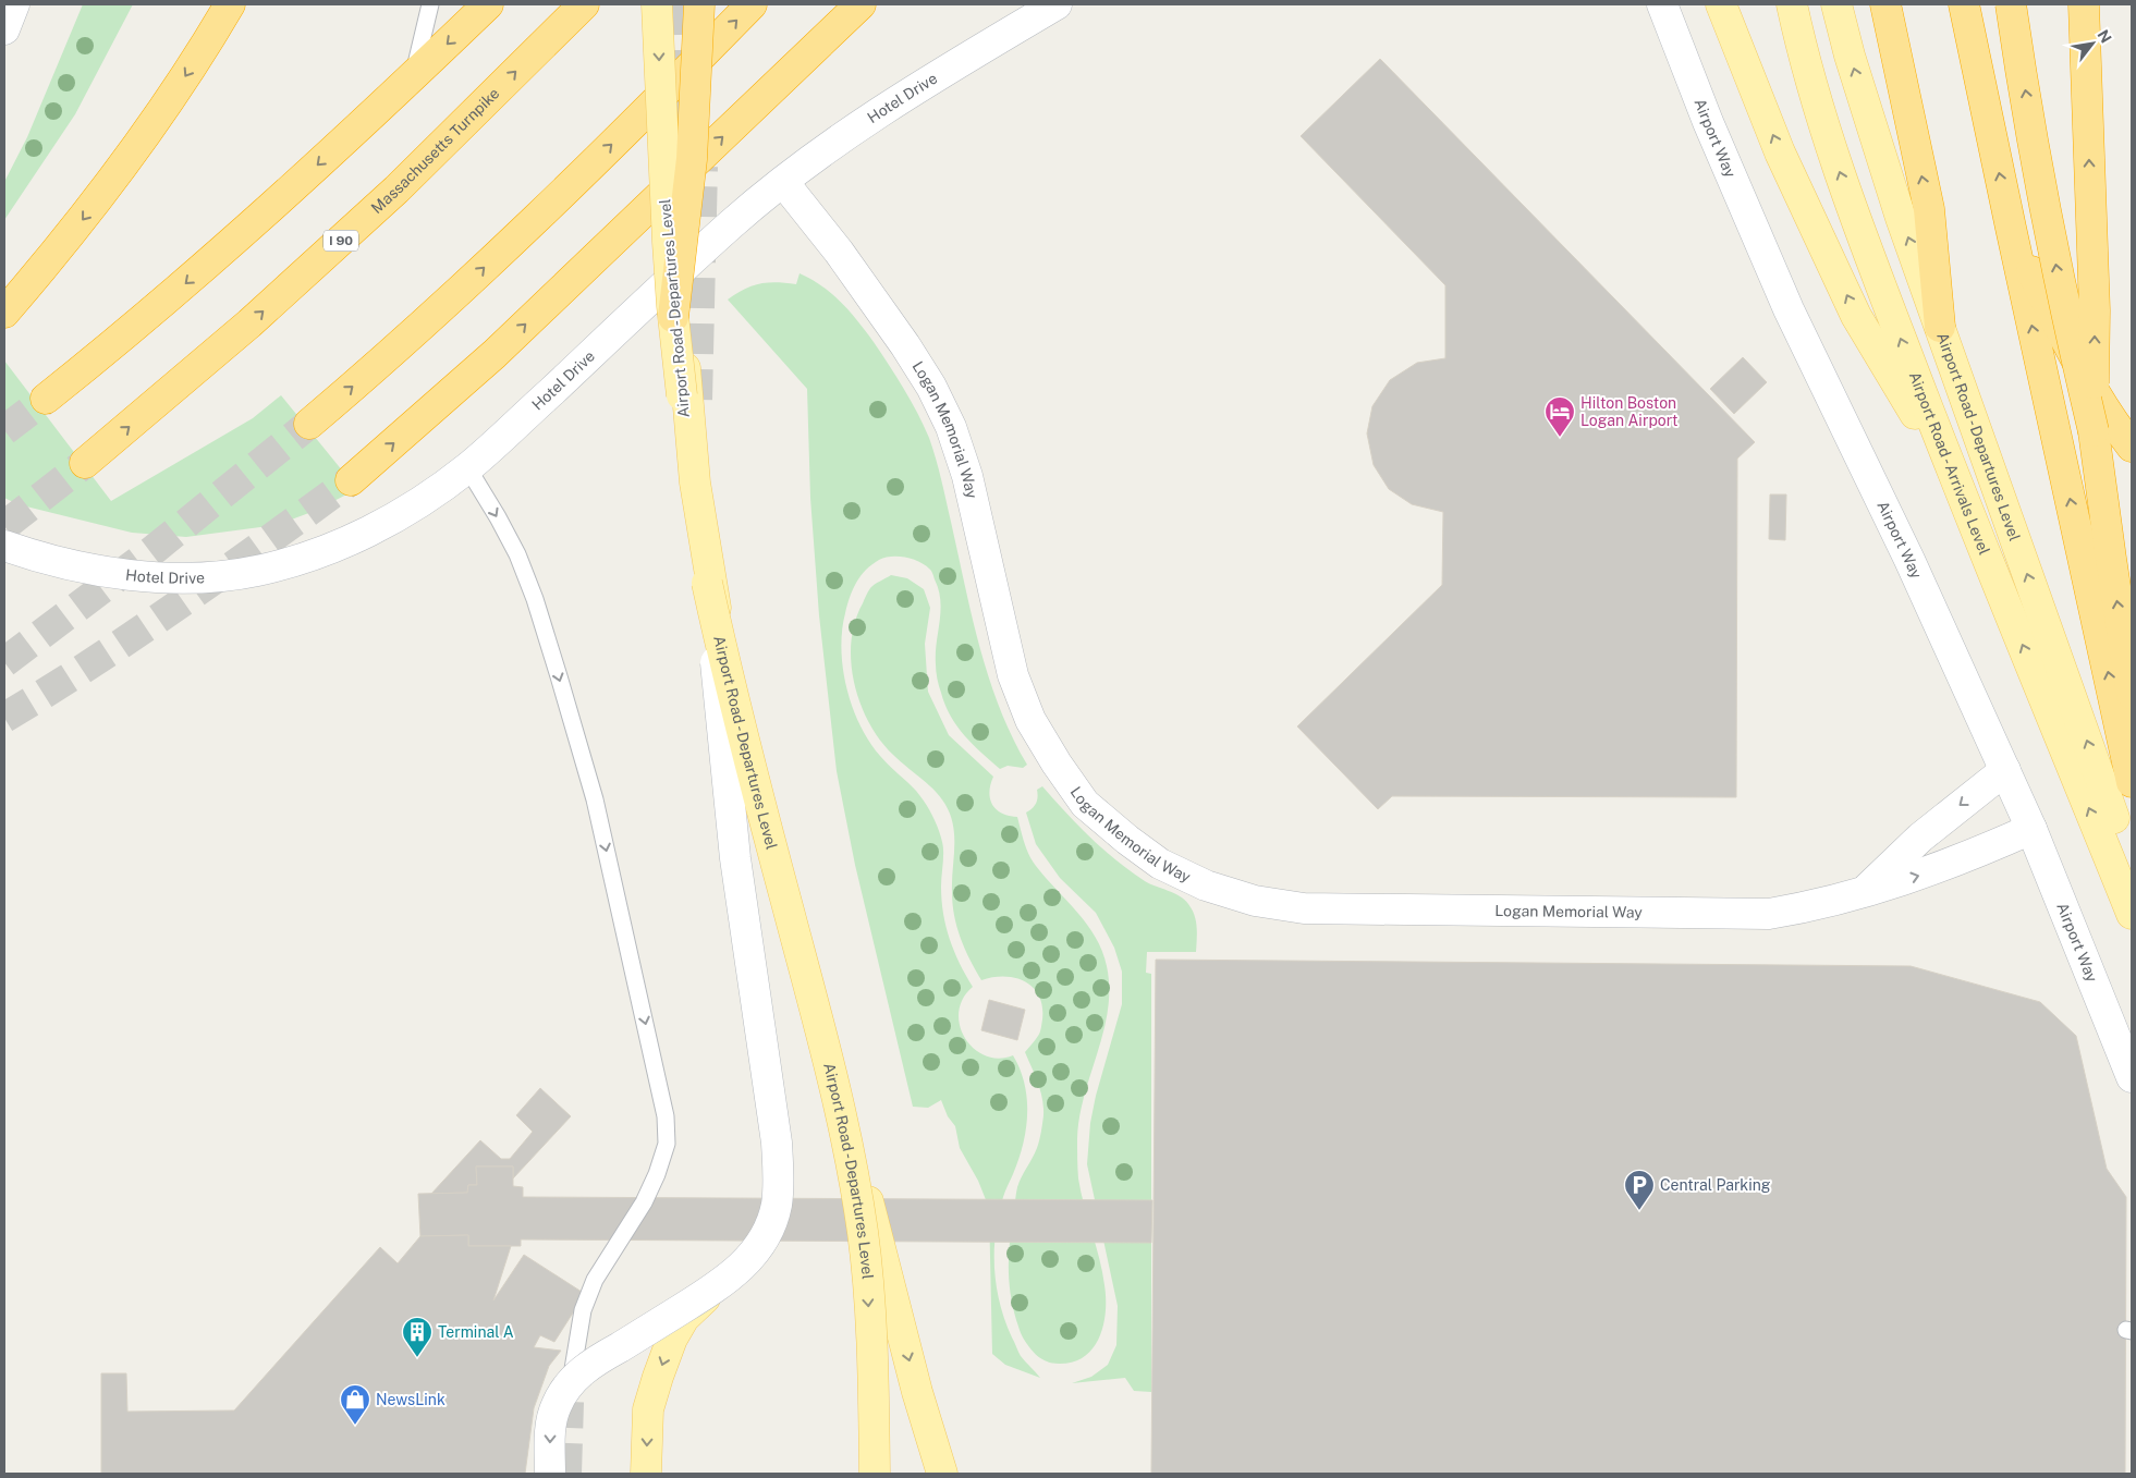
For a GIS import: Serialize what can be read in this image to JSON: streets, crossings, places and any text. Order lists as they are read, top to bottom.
{
  "streets": {
    "highway": ["Massachusetts Turnpike", "I 90"],
    "main road": [
      "Hotel Drive",
      "Airport Way",
      "Airport Road - Departures Level",
      "Logan Memorial Way",
      "Airport Road - Arrivals Level"
    ]
  },
  "crossings": [
    ["Hotel Drive", "Logan Memorial Way"],
    ["Airport Way", "Logan Memorial Way"]
  ],
  "places": {
    "hotel": ["Hilton Boston Logan Airport"],
    "parking": ["Central Parking"],
    "building": ["Terminal A"],
    "shop": ["NewsLink"]
  },
  "north": "top right"
}
